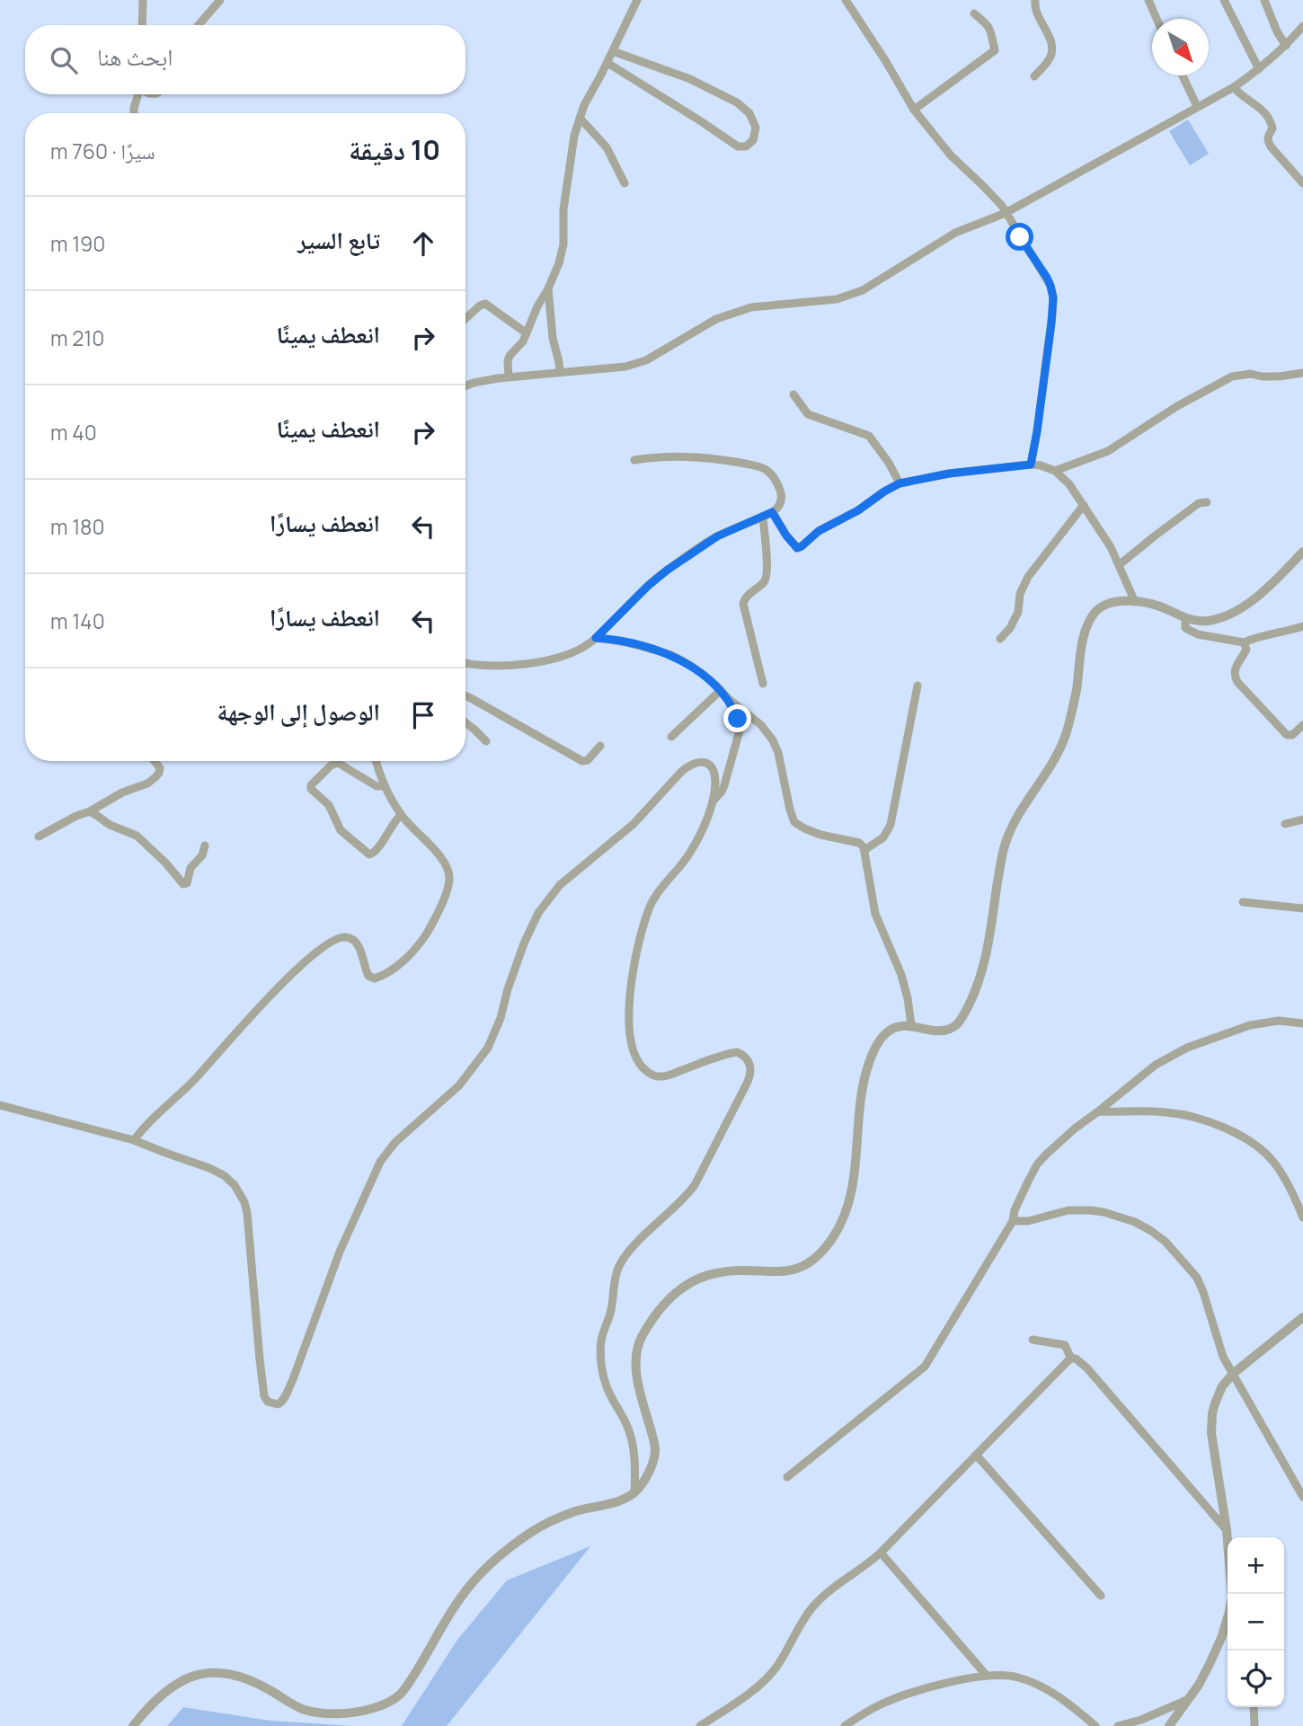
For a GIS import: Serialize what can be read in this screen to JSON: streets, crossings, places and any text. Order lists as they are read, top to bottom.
{
  "north": "bottom right",
  "page": {
    "search": "ابحث هنا",
    "heading": ["10 دقيقة", "سيرًا · 760 m"],
    "list": [
      ["تابع السير", "190 m"],
      ["انعطف يمينًا", "210 m"],
      ["انعطف يمينًا", "40 m"],
      ["انعطف يسارًا", "180 m"],
      ["انعطف يسارًا", "140 m"],
      "الوصول إلى الوجهة"
    ],
    "map_buttons": ["+", "−"]
  }
}
